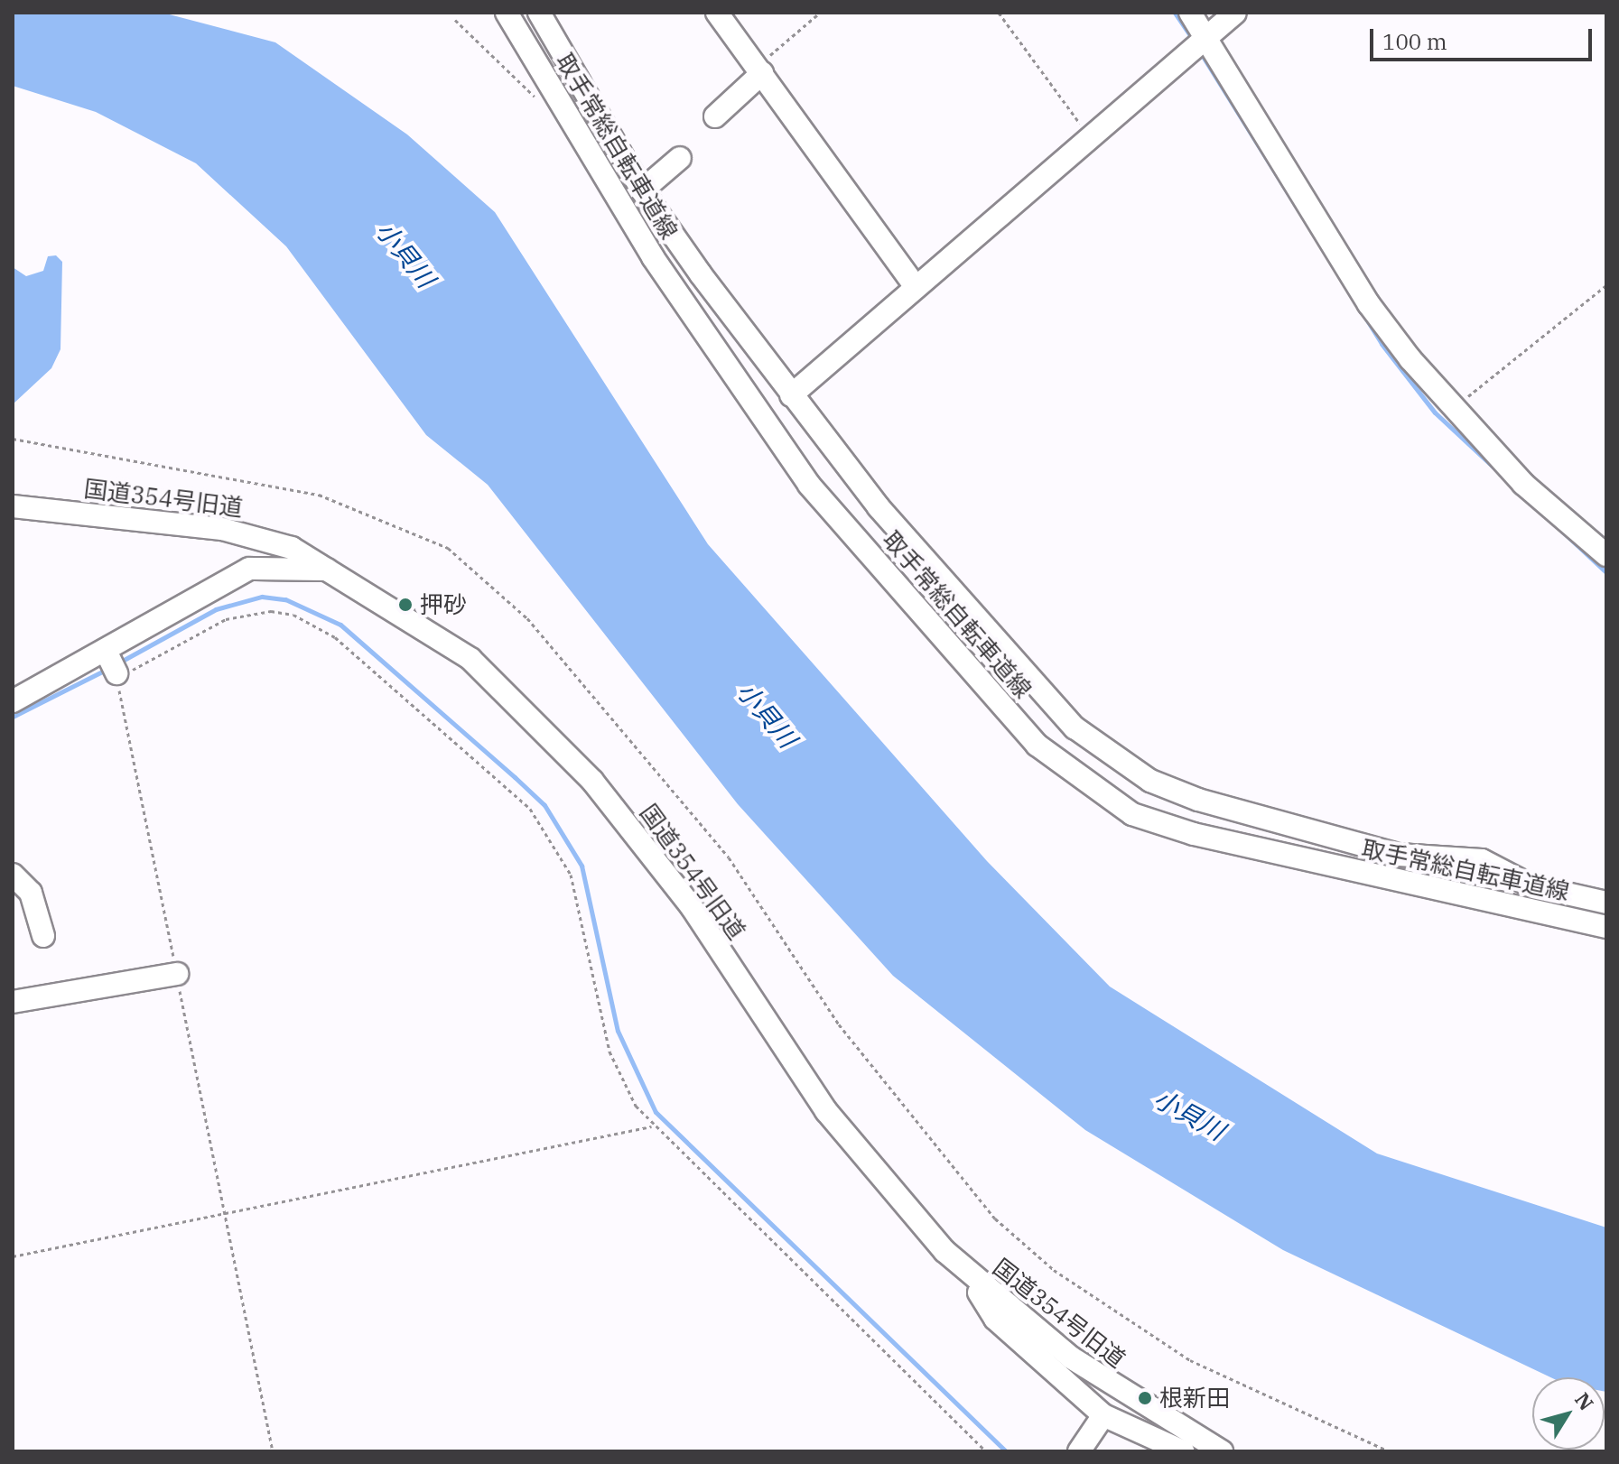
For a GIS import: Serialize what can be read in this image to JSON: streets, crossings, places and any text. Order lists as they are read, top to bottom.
{
  "streets": {
    "street": ["取手常総自転車道線", "国道354号旧道"]
  },
  "water": ["小貝川"],
  "places": ["押砂", "根新田"],
  "scale_bar": "100 m",
  "north": "top right"
}
